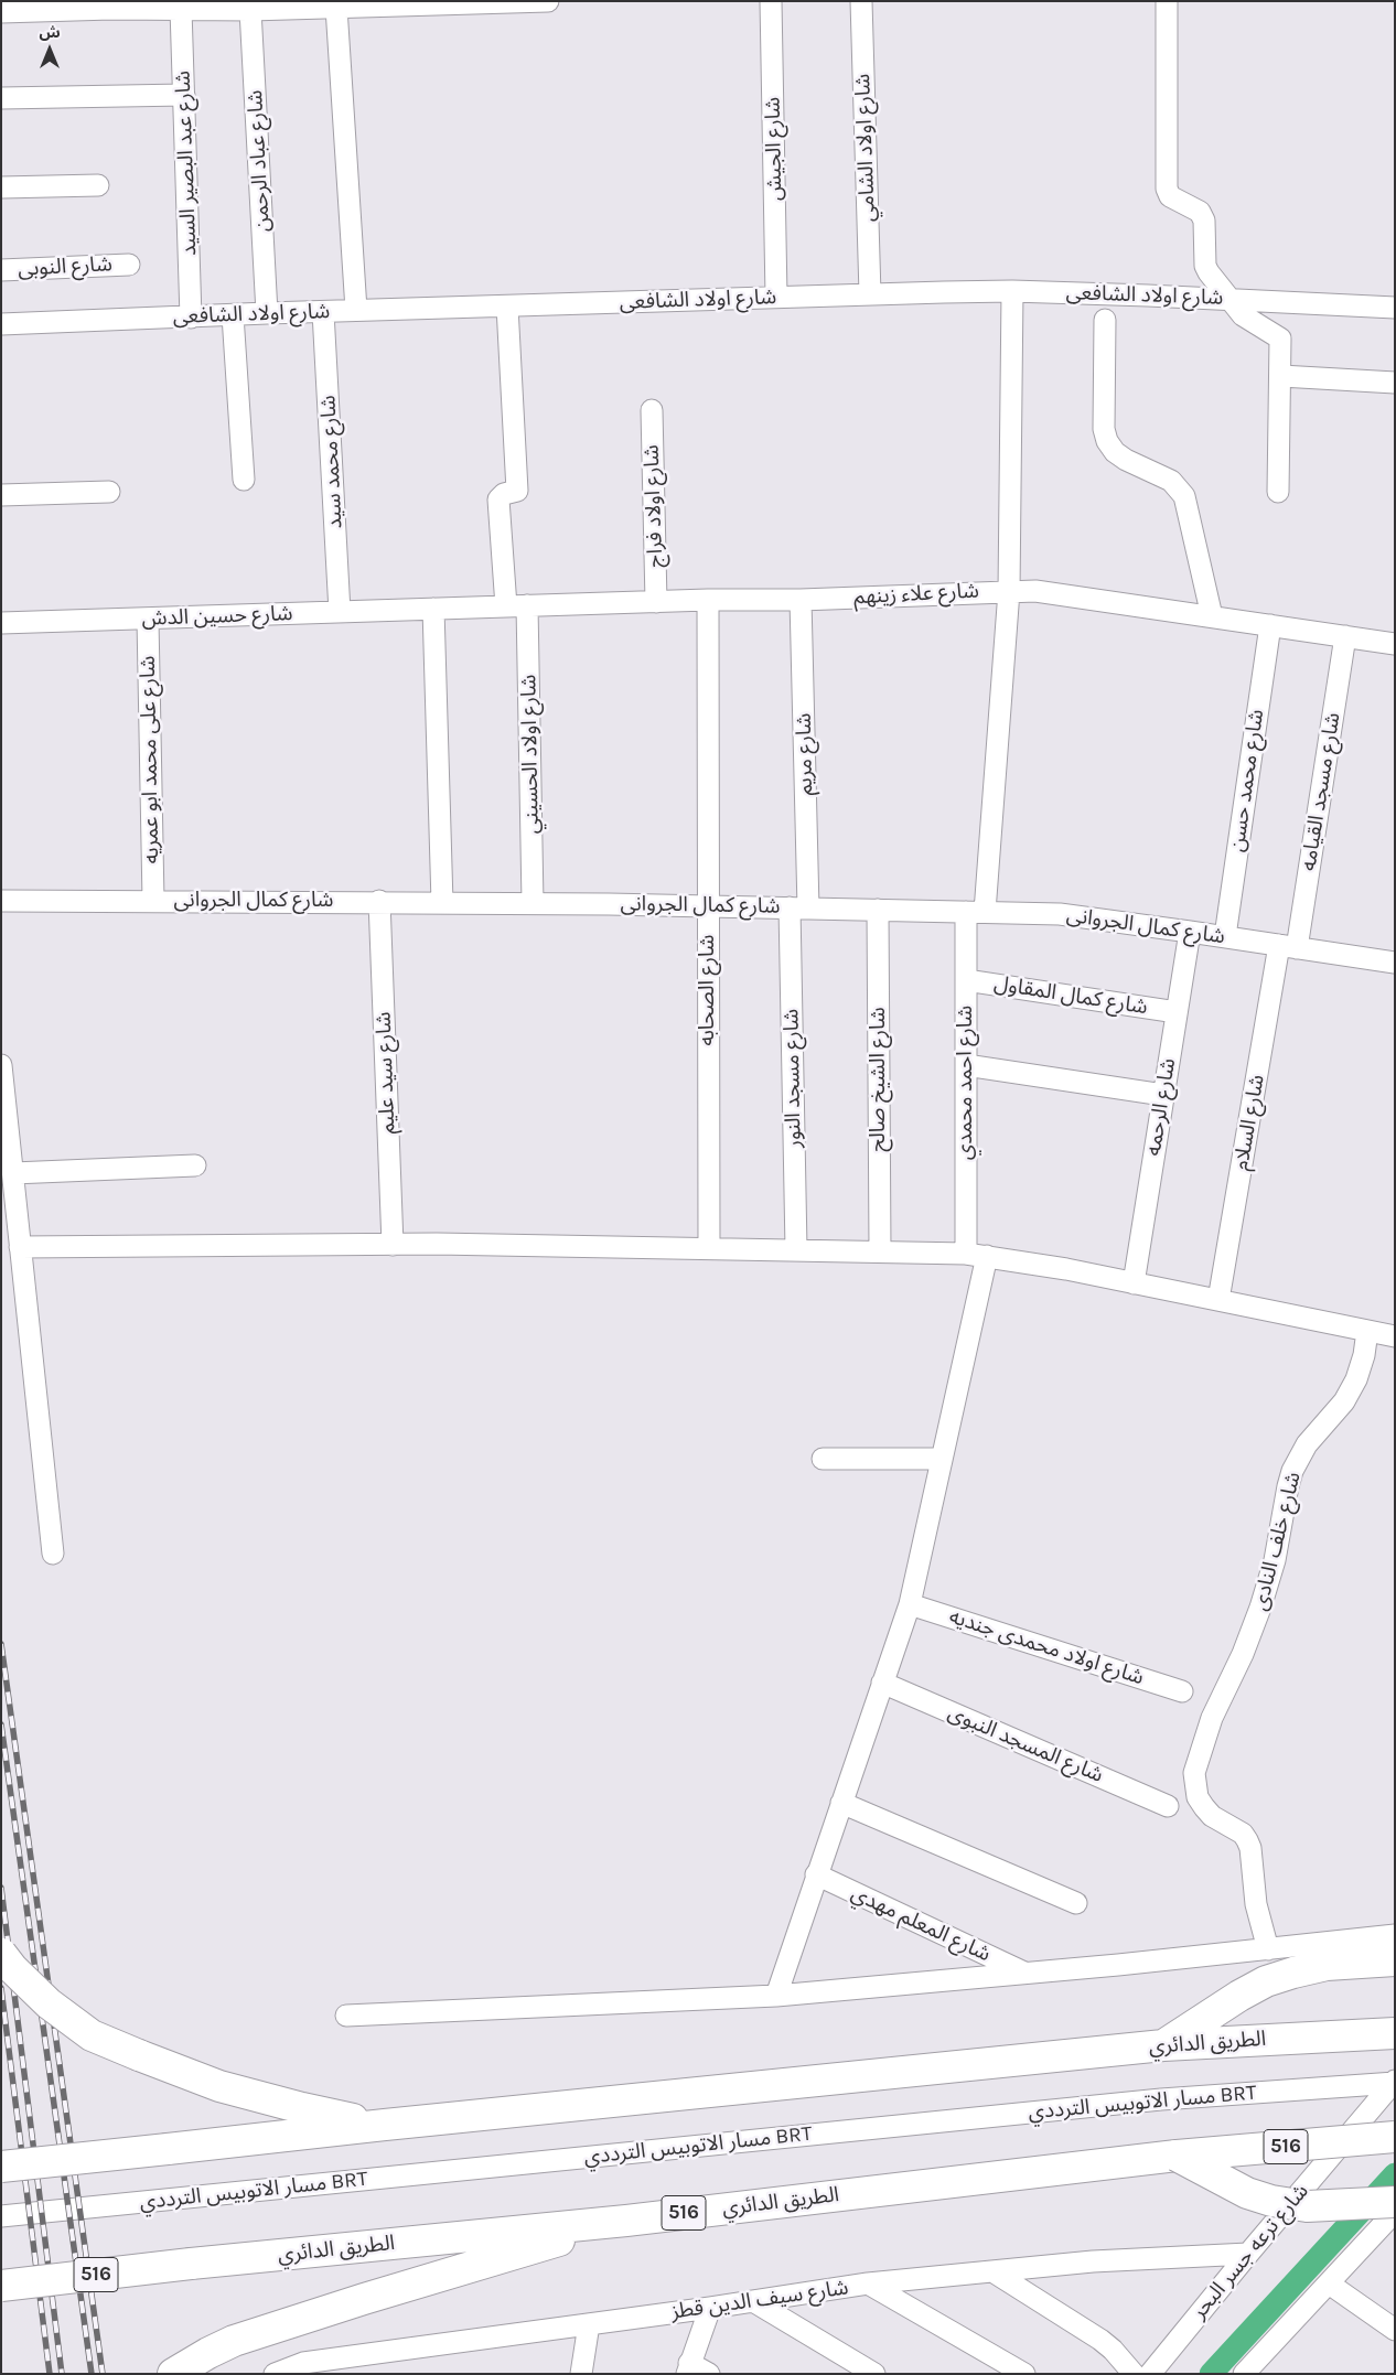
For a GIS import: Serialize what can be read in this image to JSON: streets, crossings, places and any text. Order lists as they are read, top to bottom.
{
  "streets": {
    "highway": ["الطريق الدائري", "516"],
    "street": [
      "شارع اولاد الشامي",
      "شارع الجيش",
      "شارع عباد الرحمن",
      "شارع عبد البصير السيد",
      "شارع النوبى",
      "شارع اولاد الشافعى",
      "شارع محمد سيد",
      "شارع اولاد فراج",
      "شارع علاء زينهم",
      "شارع حسين الدش",
      "شارع اولاد الحسيني",
      "شارع مريم",
      "شارع على محمد ابو عمريه",
      "شارع محمد حسن",
      "شارع مسجد القيامه",
      "شارع كمال الجروانى",
      "شارع الصحابه",
      "شارع كمال المقاول",
      "شارع سيد عليم",
      "شارع مسجد النور",
      "شارع الشيخ صالح",
      "شارع احمد محمدي",
      "شارع الرحمه",
      "شارع السلام",
      "شارع خلف النادى",
      "شارع اولاد محمدى جنديه",
      "شارع المسجد النبوى",
      "شارع المعلم مهدي",
      "مسار الاتوبيس الترددي BRT",
      "شارع ترعه جسر البحر",
      "شارع سيف الدين قطز"
    ]
  },
  "crossings": [
    ["شارع اولاد الشامي", "شارع اولاد الشافعى"],
    ["شارع الجيش", "شارع اولاد الشافعى"],
    ["شارع عباد الرحمن", "شارع اولاد الشافعى"],
    ["شارع عبد البصير السيد", "شارع اولاد الشافعى"],
    ["شارع اولاد الشافعى", "شارع محمد سيد"],
    ["شارع اولاد الشافعى", "شارع احمد محمدي"],
    ["شارع محمد سيد", "شارع حسين الدش"],
    ["شارع اولاد فراج", "شارع علاء زينهم"],
    ["شارع علاء زينهم", "شارع حسين الدش"],
    ["شارع علاء زينهم", "شارع اولاد الحسيني"],
    ["شارع علاء زينهم", "شارع مريم"],
    ["شارع علاء زينهم", "شارع محمد حسن"],
    ["شارع علاء زينهم", "شارع مسجد القيامه"],
    ["شارع علاء زينهم", "شارع الصحابه"],
    ["شارع علاء زينهم", "شارع احمد محمدي"],
    ["شارع حسين الدش", "شارع على محمد ابو عمريه"],
    ["شارع اولاد الحسيني", "شارع كمال الجروانى"],
    ["شارع مريم", "شارع كمال الجروانى"],
    ["شارع مريم", "شارع مسجد النور"],
    ["شارع على محمد ابو عمريه", "شارع كمال الجروانى"],
    ["شارع محمد حسن", "شارع كمال الجروانى"],
    ["شارع مسجد القيامه", "شارع كمال الجروانى"],
    ["شارع مسجد القيامه", "شارع السلام"],
    ["شارع كمال الجروانى", "شارع الصحابه"],
    ["شارع كمال الجروانى", "شارع سيد عليم"],
    ["شارع كمال الجروانى", "شارع مسجد النور"],
    ["شارع كمال الجروانى", "شارع الشيخ صالح"],
    ["شارع كمال الجروانى", "شارع احمد محمدي"],
    ["شارع كمال الجروانى", "شارع الرحمه"],
    ["شارع كمال الجروانى", "شارع السلام"],
    ["شارع كمال المقاول", "شارع احمد محمدي"],
    ["شارع كمال المقاول", "شارع الرحمه"],
    ["مسار الاتوبيس الترددي BRT", "شارع ترعه جسر البحر"],
    ["شارع ترعه جسر البحر", "شارع سيف الدين قطز"]
  ],
  "north": "top"
}
